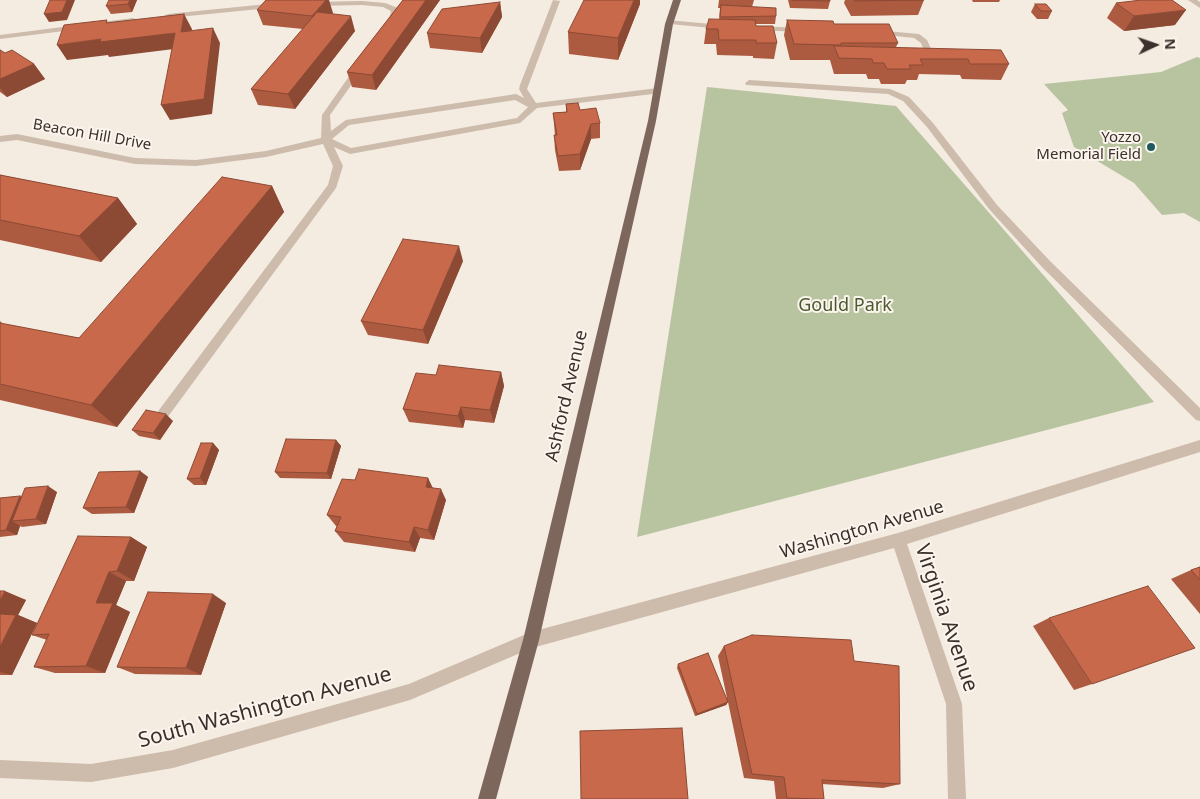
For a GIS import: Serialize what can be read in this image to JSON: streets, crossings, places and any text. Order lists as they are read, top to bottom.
{
  "streets": {
    "main road": ["Ashford Avenue"],
    "street": [
      "Beacon Hill Drive",
      "Washington Avenue",
      "Virginia Avenue",
      "South Washington Avenue"
    ]
  },
  "crossings": [
    ["Beacon Hill Drive", "Ashford Avenue"],
    ["Ashford Avenue", "Washington Avenue"],
    ["Ashford Avenue", "South Washington Avenue"],
    ["Washington Avenue", "Virginia Avenue"],
    ["Washington Avenue", "South Washington Avenue"]
  ],
  "parks": ["Gould Park"],
  "places": ["Yozzo Memorial Field"],
  "north": "right"
}
